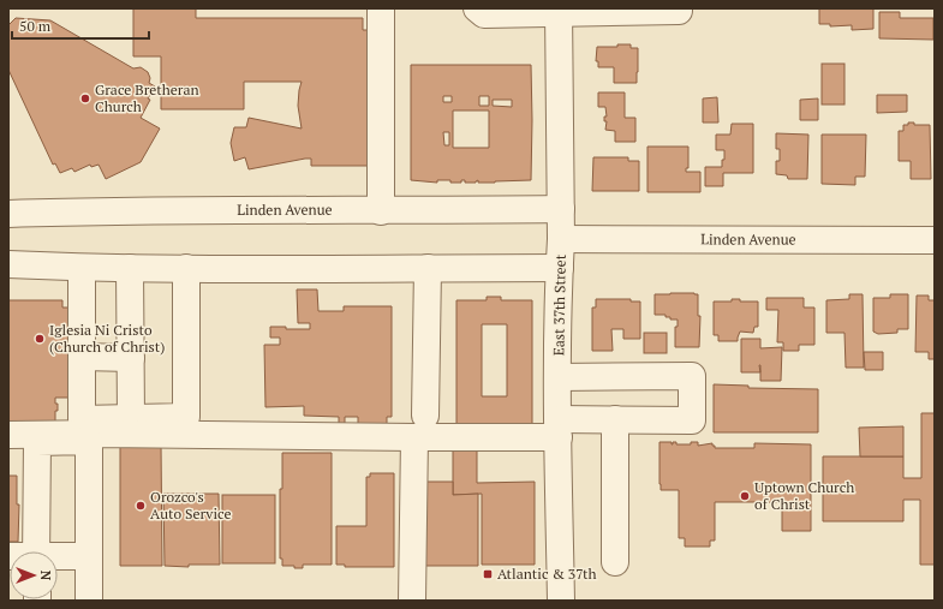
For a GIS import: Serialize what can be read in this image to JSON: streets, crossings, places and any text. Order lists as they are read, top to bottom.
{
  "streets": {
    "street": ["Linden Avenue", "East 37th Street"]
  },
  "crossings": [
    ["Linden Avenue", "East 37th Street"]
  ],
  "places": {
    "other": [
      "Grace Bretheran Church",
      "Iglesia Ni Cristo (Church of Christ)",
      "Uptown Church of Christ",
      "Orozco's Auto Service"
    ],
    "transit": ["Atlantic & 37th"]
  },
  "scale_bar": "50 m",
  "north": "right"
}
